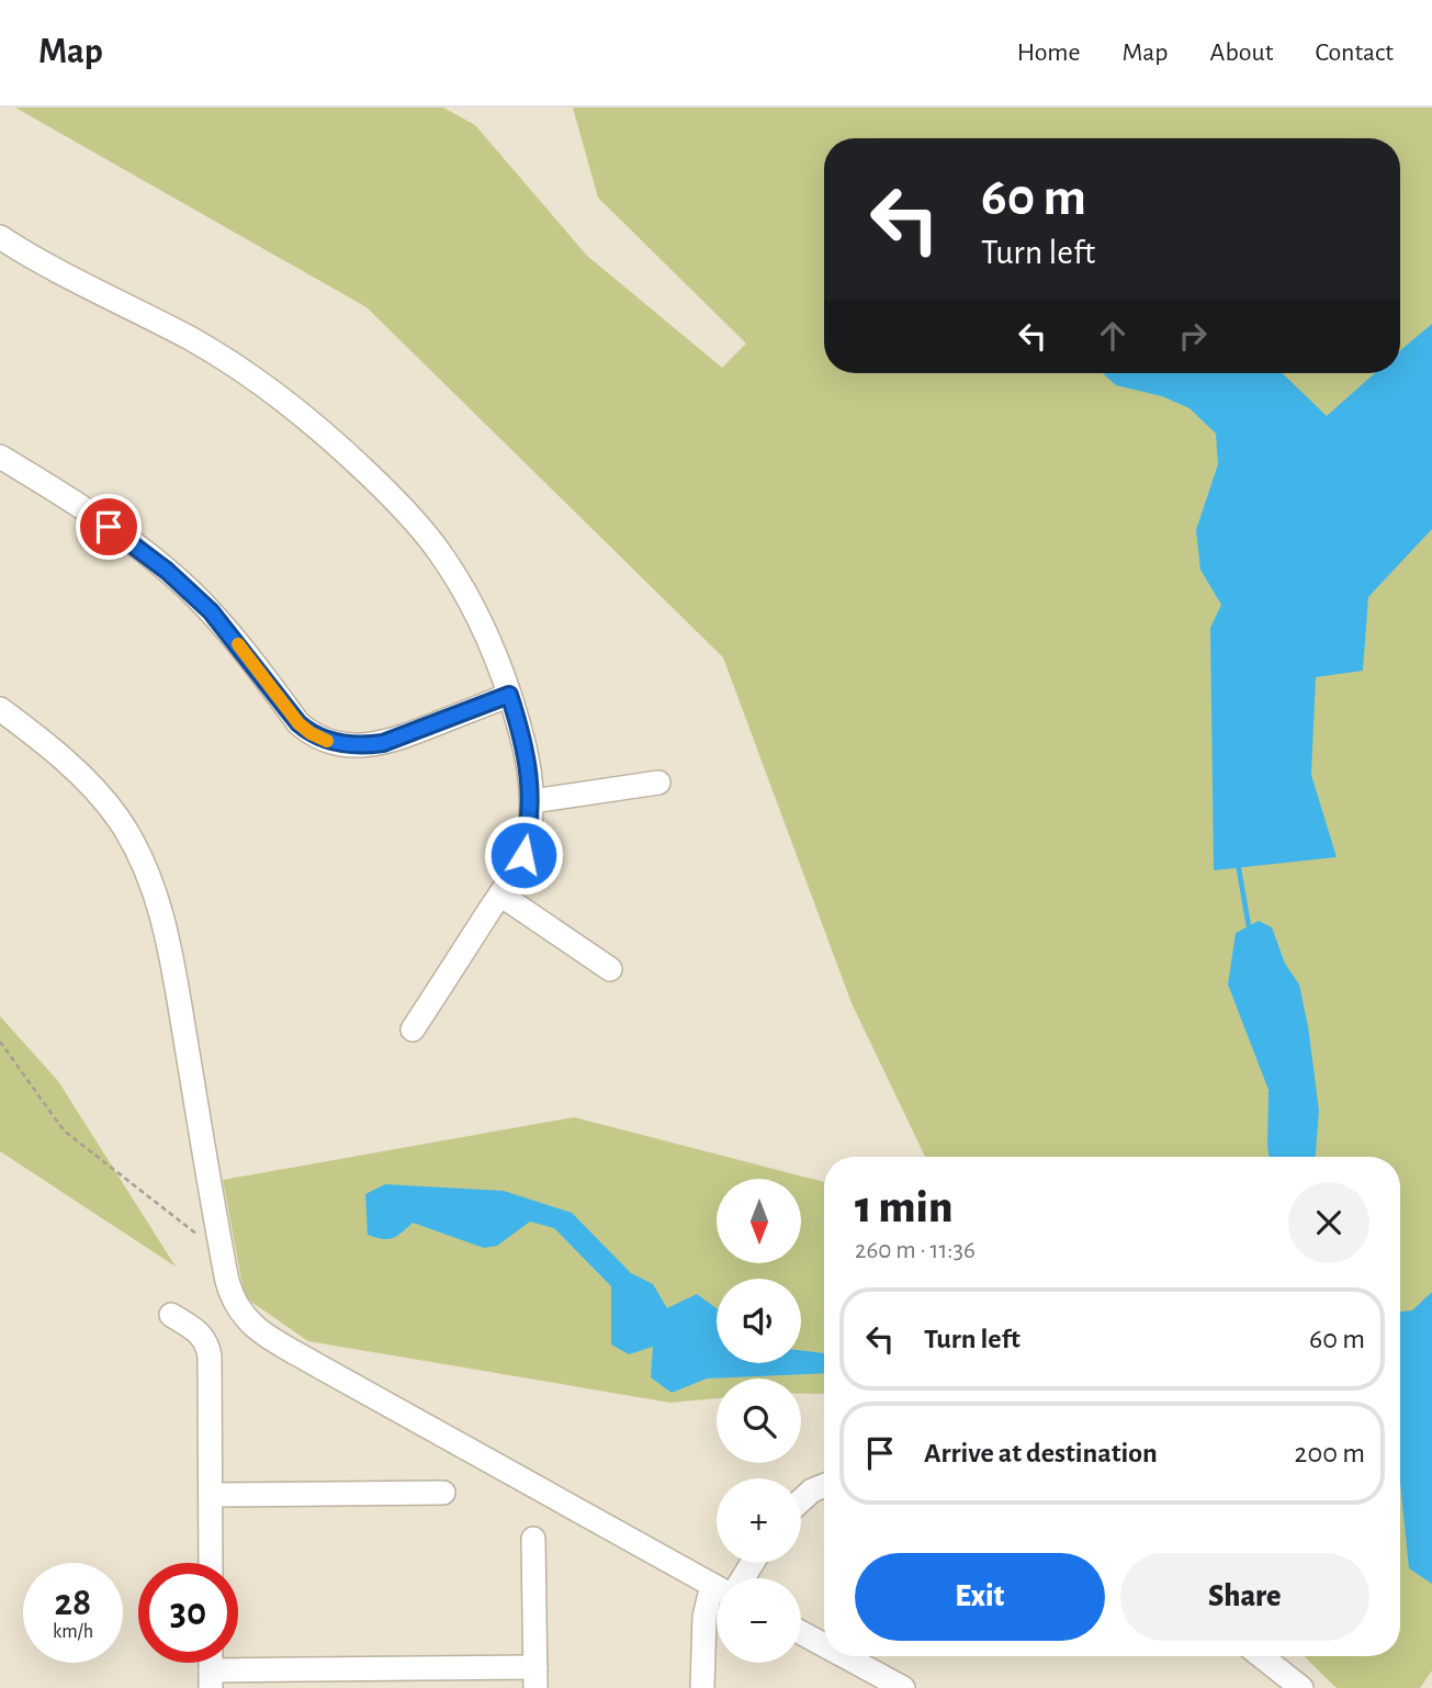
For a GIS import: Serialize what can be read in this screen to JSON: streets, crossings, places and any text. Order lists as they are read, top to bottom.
{
  "north": "bottom",
  "page": {
    "header": "Map",
    "nav": [
      "Home",
      "Map",
      "About",
      "Contact"
    ],
    "turn": ["60 m", "Turn left"],
    "heading": ["1 min", "260 m · 11:36"],
    "map_buttons": ["+", "−"],
    "list": [
      {
        "name": "Turn left",
        "value": "60 m"
      },
      {
        "name": "Arrive at destination",
        "value": "200 m"
      }
    ],
    "buttons": ["Exit", "Share"],
    "speed": "28 km/h",
    "limit": "30"
  }
}
